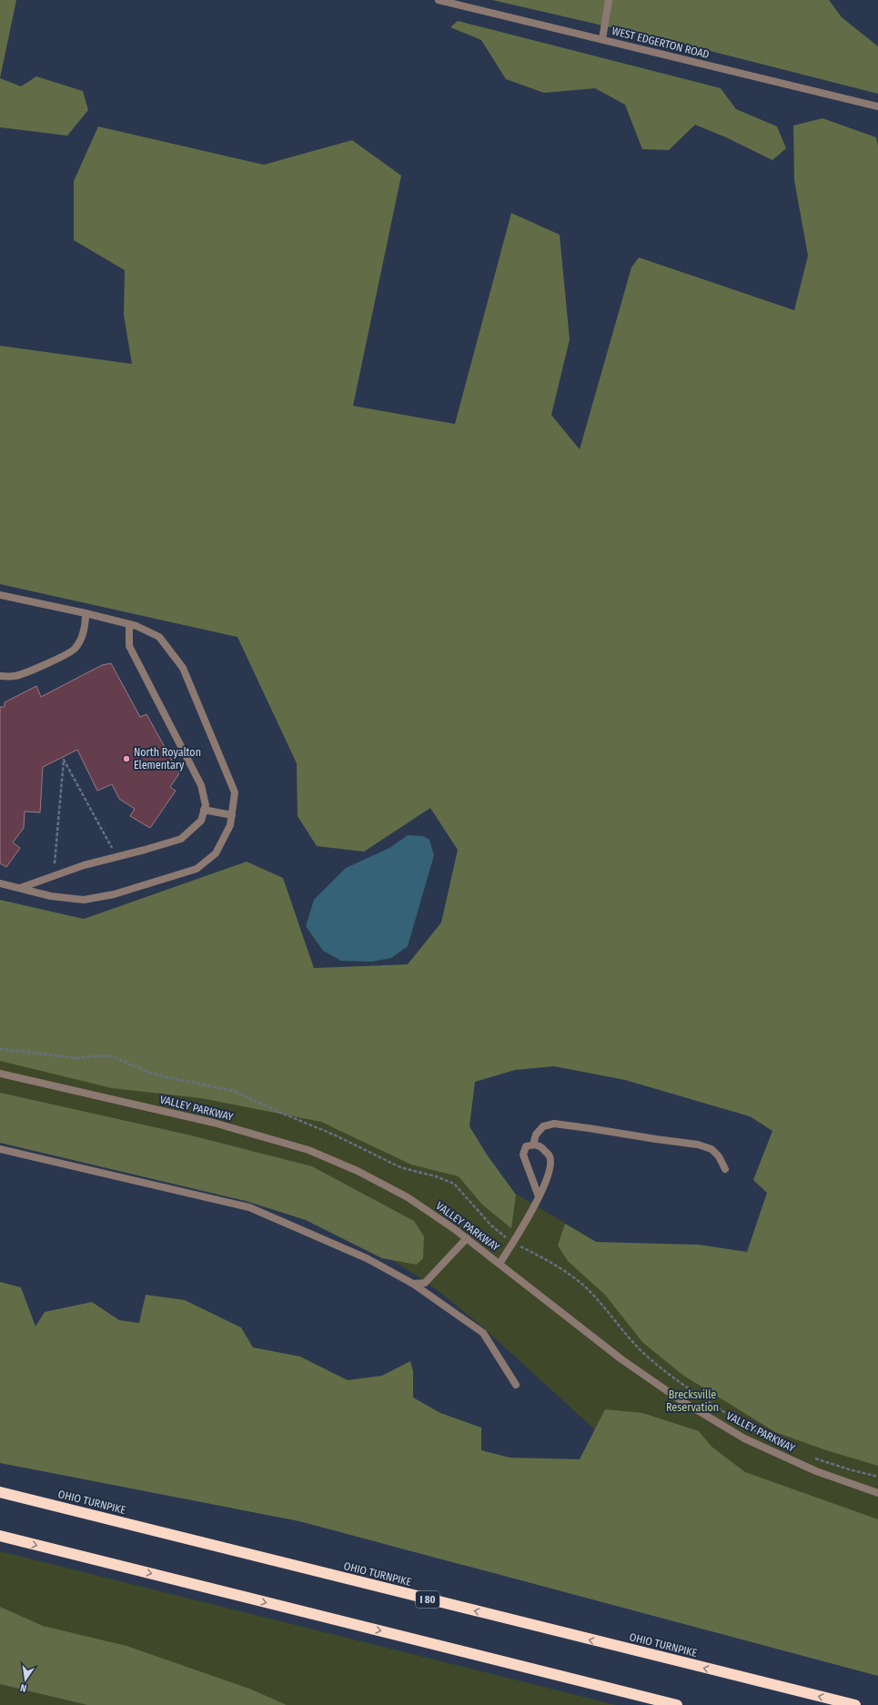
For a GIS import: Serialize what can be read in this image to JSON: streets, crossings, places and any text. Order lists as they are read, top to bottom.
{
  "streets": {
    "highway": ["OHIO TURNPIKE", "I 80"],
    "street": ["WEST EDGERTON ROAD", "VALLEY PARKWAY"]
  },
  "parks": ["Brecksville Reservation"],
  "places": ["North Royalton Elementary"],
  "north": "bottom"
}
